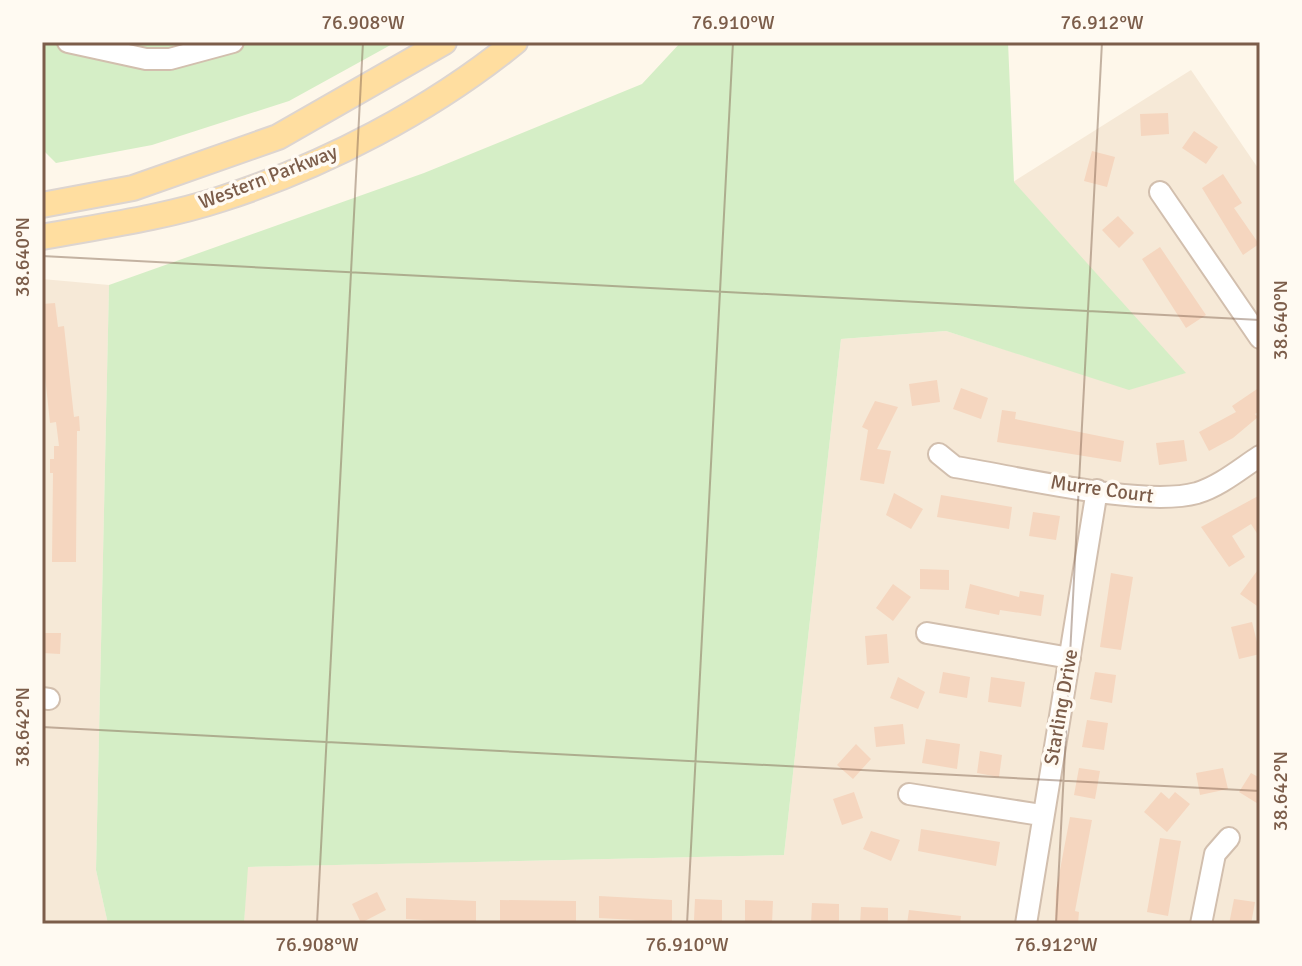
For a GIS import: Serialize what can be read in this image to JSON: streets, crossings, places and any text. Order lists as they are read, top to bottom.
{
  "streets": {
    "main road": ["Western Parkway"],
    "street": ["Murre Court", "Starling Drive"]
  },
  "crossings": [
    ["Murre Court", "Starling Drive"]
  ],
  "coordinates": [
    "76.908°W",
    "76.910°W",
    "76.912°W",
    "38.640°N",
    "38.642°N"
  ]
}
